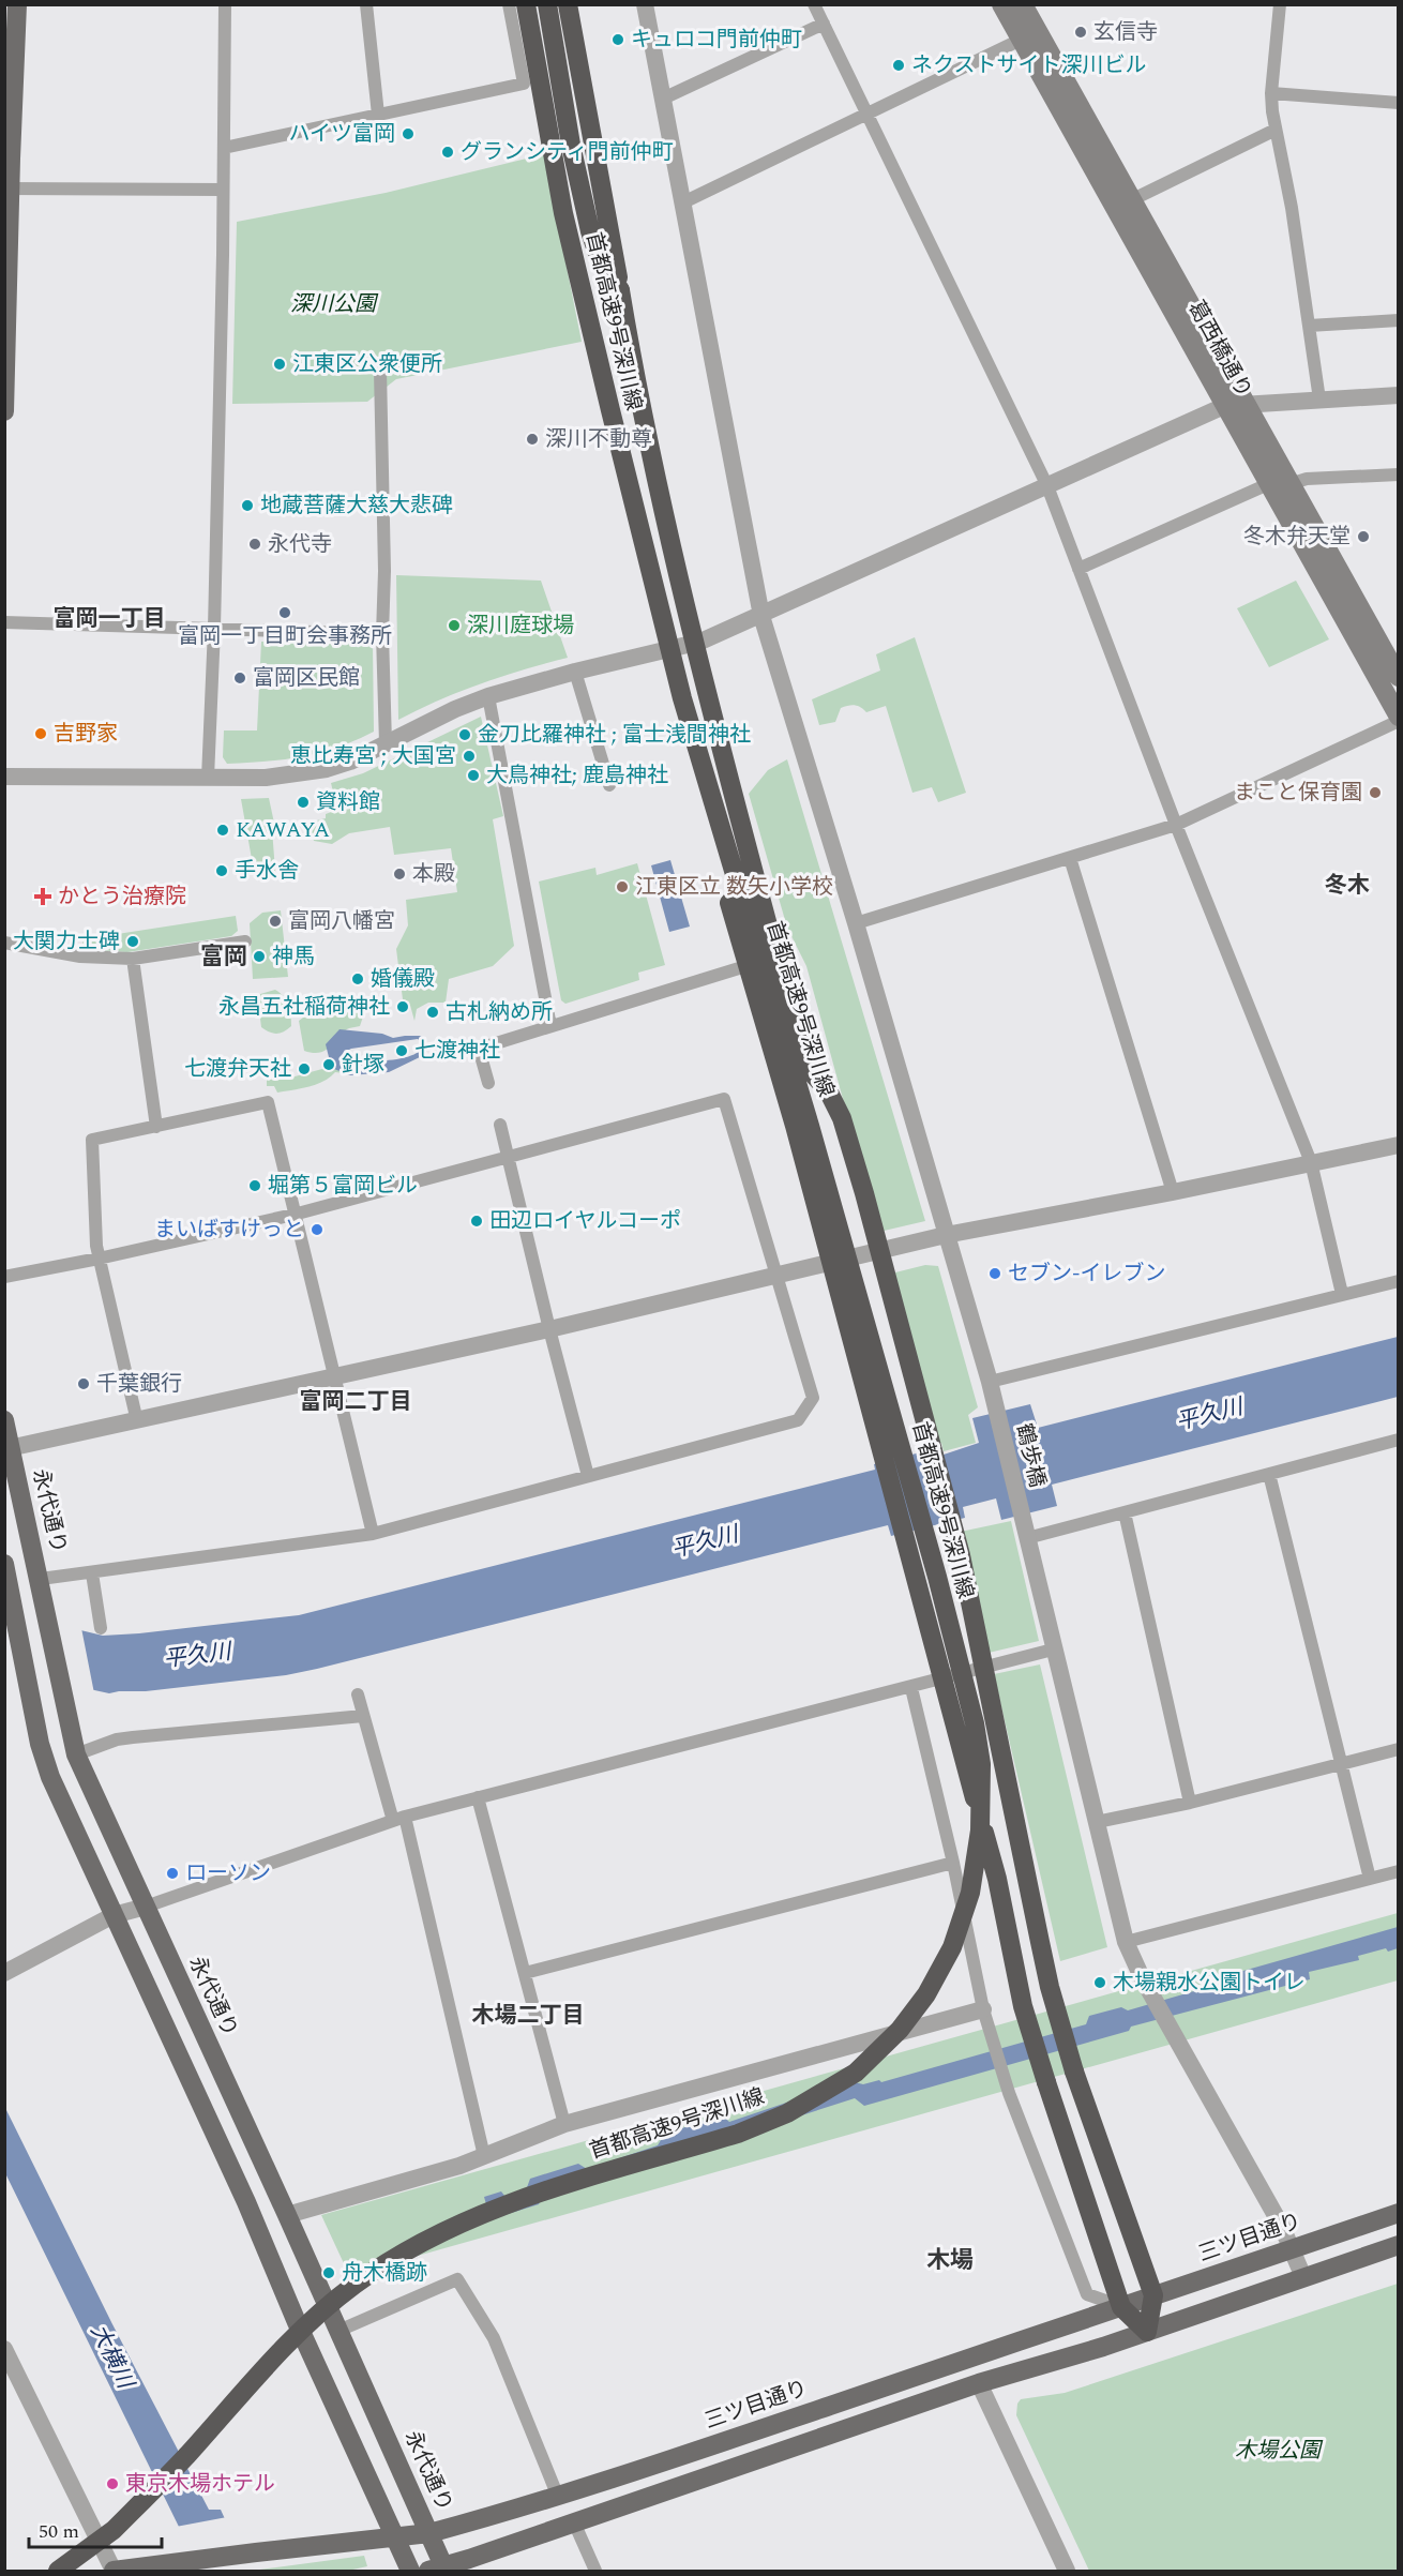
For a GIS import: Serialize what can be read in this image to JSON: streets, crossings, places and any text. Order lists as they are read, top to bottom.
{
  "streets": {
    "highway": ["首都高速9号深川線"],
    "main road": ["葛西橋通り", "永代通り", "三ツ目通り"],
    "street": ["鶴歩橋"]
  },
  "crossings": [
    ["鶴歩橋", "三ツ目通り"],
    ["永代通り", "三ツ目通り"]
  ],
  "districts": [
    "富岡一丁目",
    "冬木",
    "富岡",
    "富岡二丁目",
    "木場二丁目",
    "木場"
  ],
  "water": ["平久川", "大横川"],
  "parks": ["深川公園", "木場公園"],
  "places": {
    "other": [
      "玄信寺",
      "キュロコ門前仲町",
      "ネクストサイト深川ビル",
      "ハイツ富岡",
      "グランシティ門前仲町",
      "江東区公衆便所",
      "深川不動尊",
      "地蔵菩薩大慈大悲碑",
      "冬木弁天堂",
      "永代寺",
      "富岡一丁目町会事務所",
      "深川庭球場",
      "富岡区民館",
      "吉野家",
      "金刀比羅神社 ; 富士浅間神社",
      "恵比寿宮 ; 大国宮",
      "大鳥神社; 鹿島神社",
      "まこと保育園",
      "資料館",
      "KAWAYA",
      "手水舎",
      "本殿",
      "江東区立 数矢小学校",
      "富岡八幡宮",
      "大関力士碑",
      "神馬",
      "婚儀殿",
      "永昌五社稲荷神社",
      "古札納め所",
      "七渡神社",
      "針塚",
      "七渡弁天社",
      "堀第５富岡ビル",
      "田辺ロイヤルコーポ",
      "まいばすけっと",
      "セブン-イレブン",
      "千葉銀行",
      "ローソン",
      "木場親水公園トイレ",
      "舟木橋跡",
      "東京木場ホテル"
    ],
    "health": ["かとう治療院"]
  },
  "scale_bar": "50 m"
}
